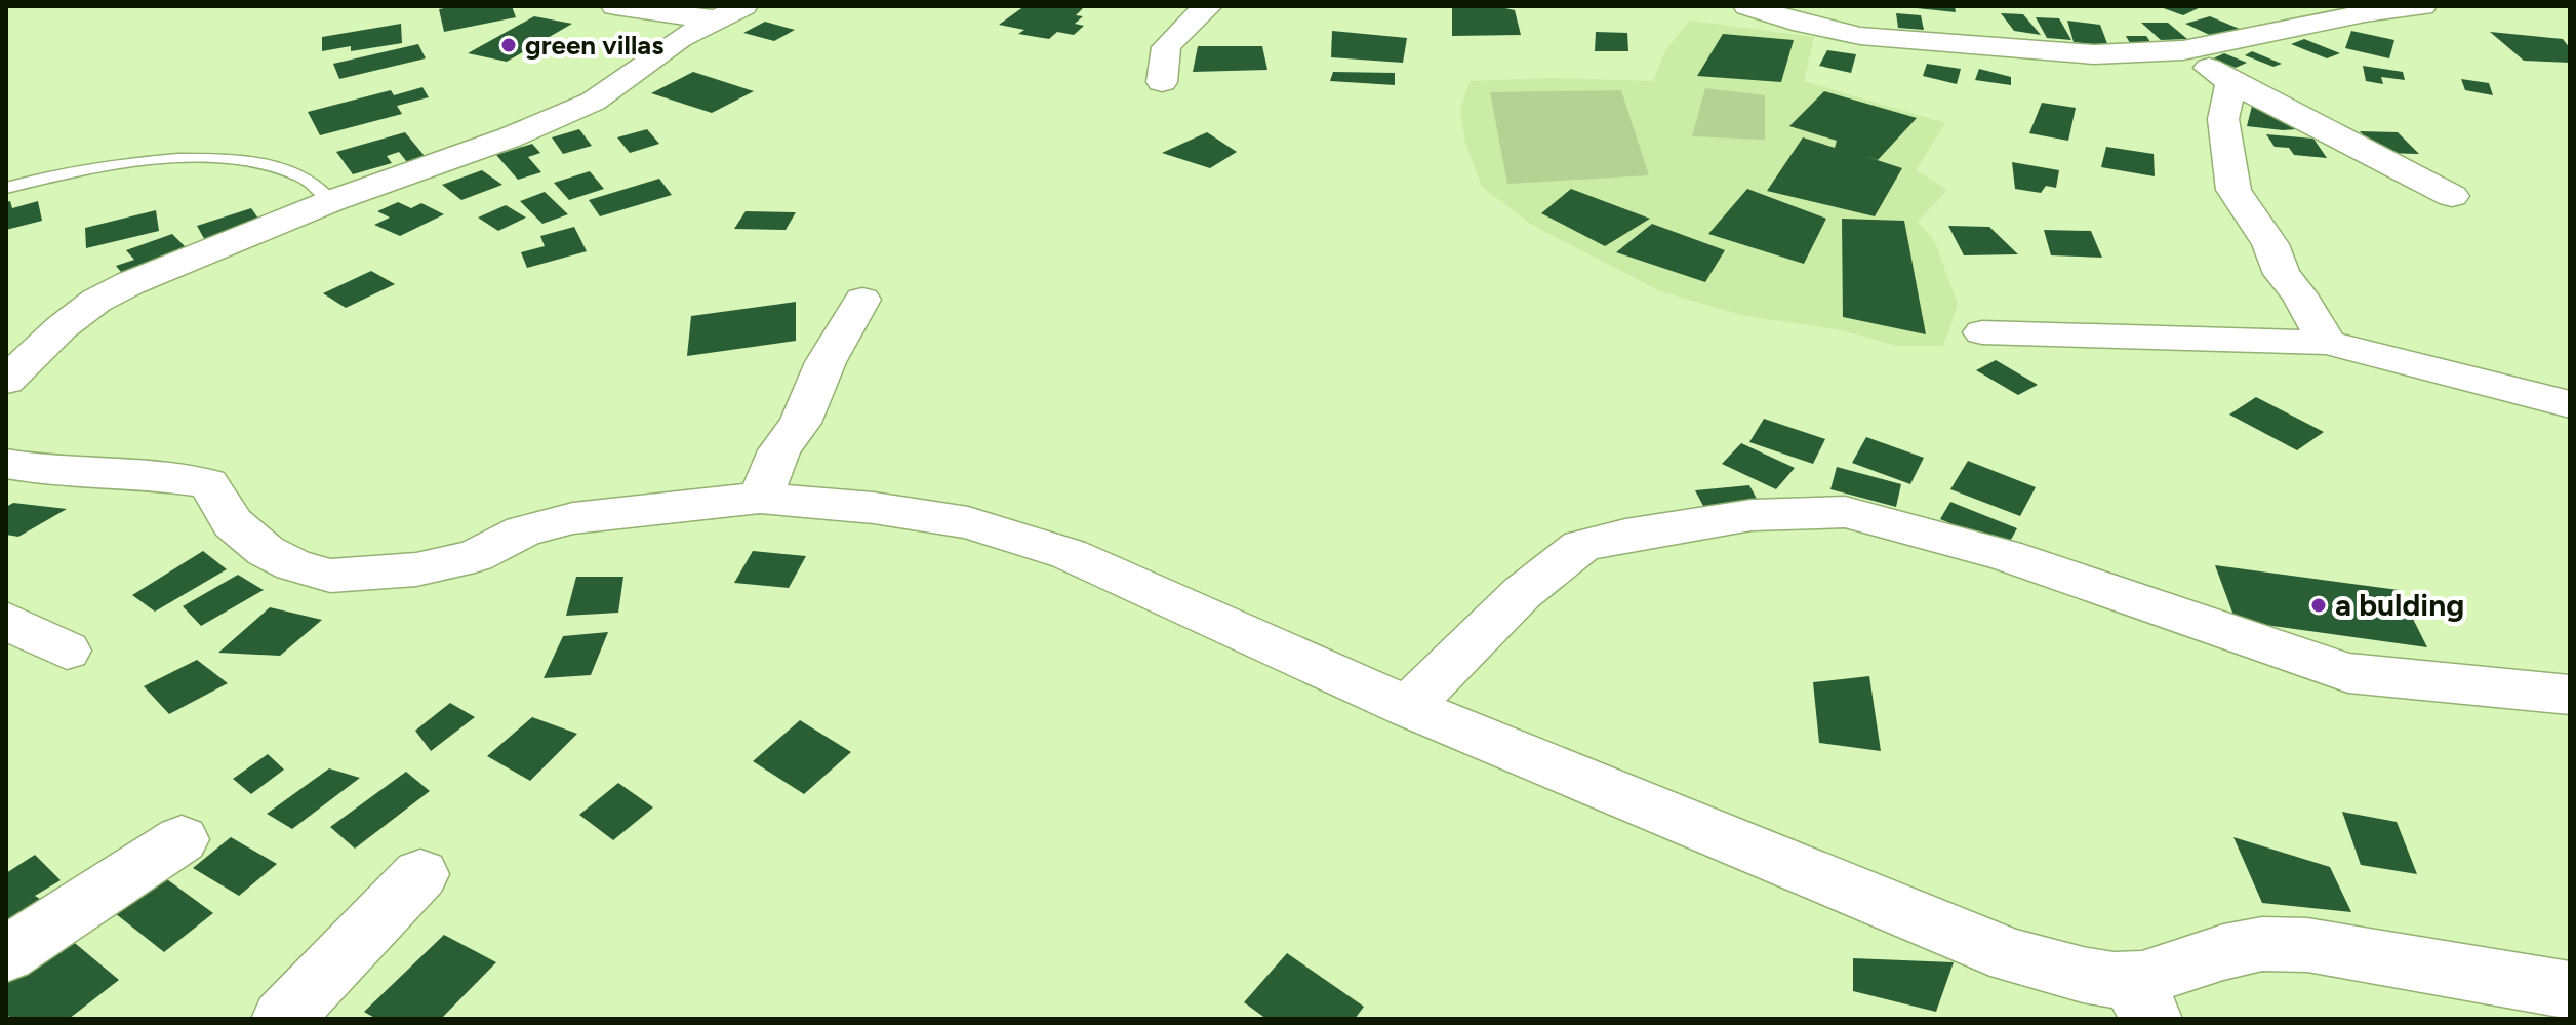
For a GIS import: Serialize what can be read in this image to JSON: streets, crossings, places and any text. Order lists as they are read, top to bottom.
{
  "places": ["green villas", "a bulding"]
}
